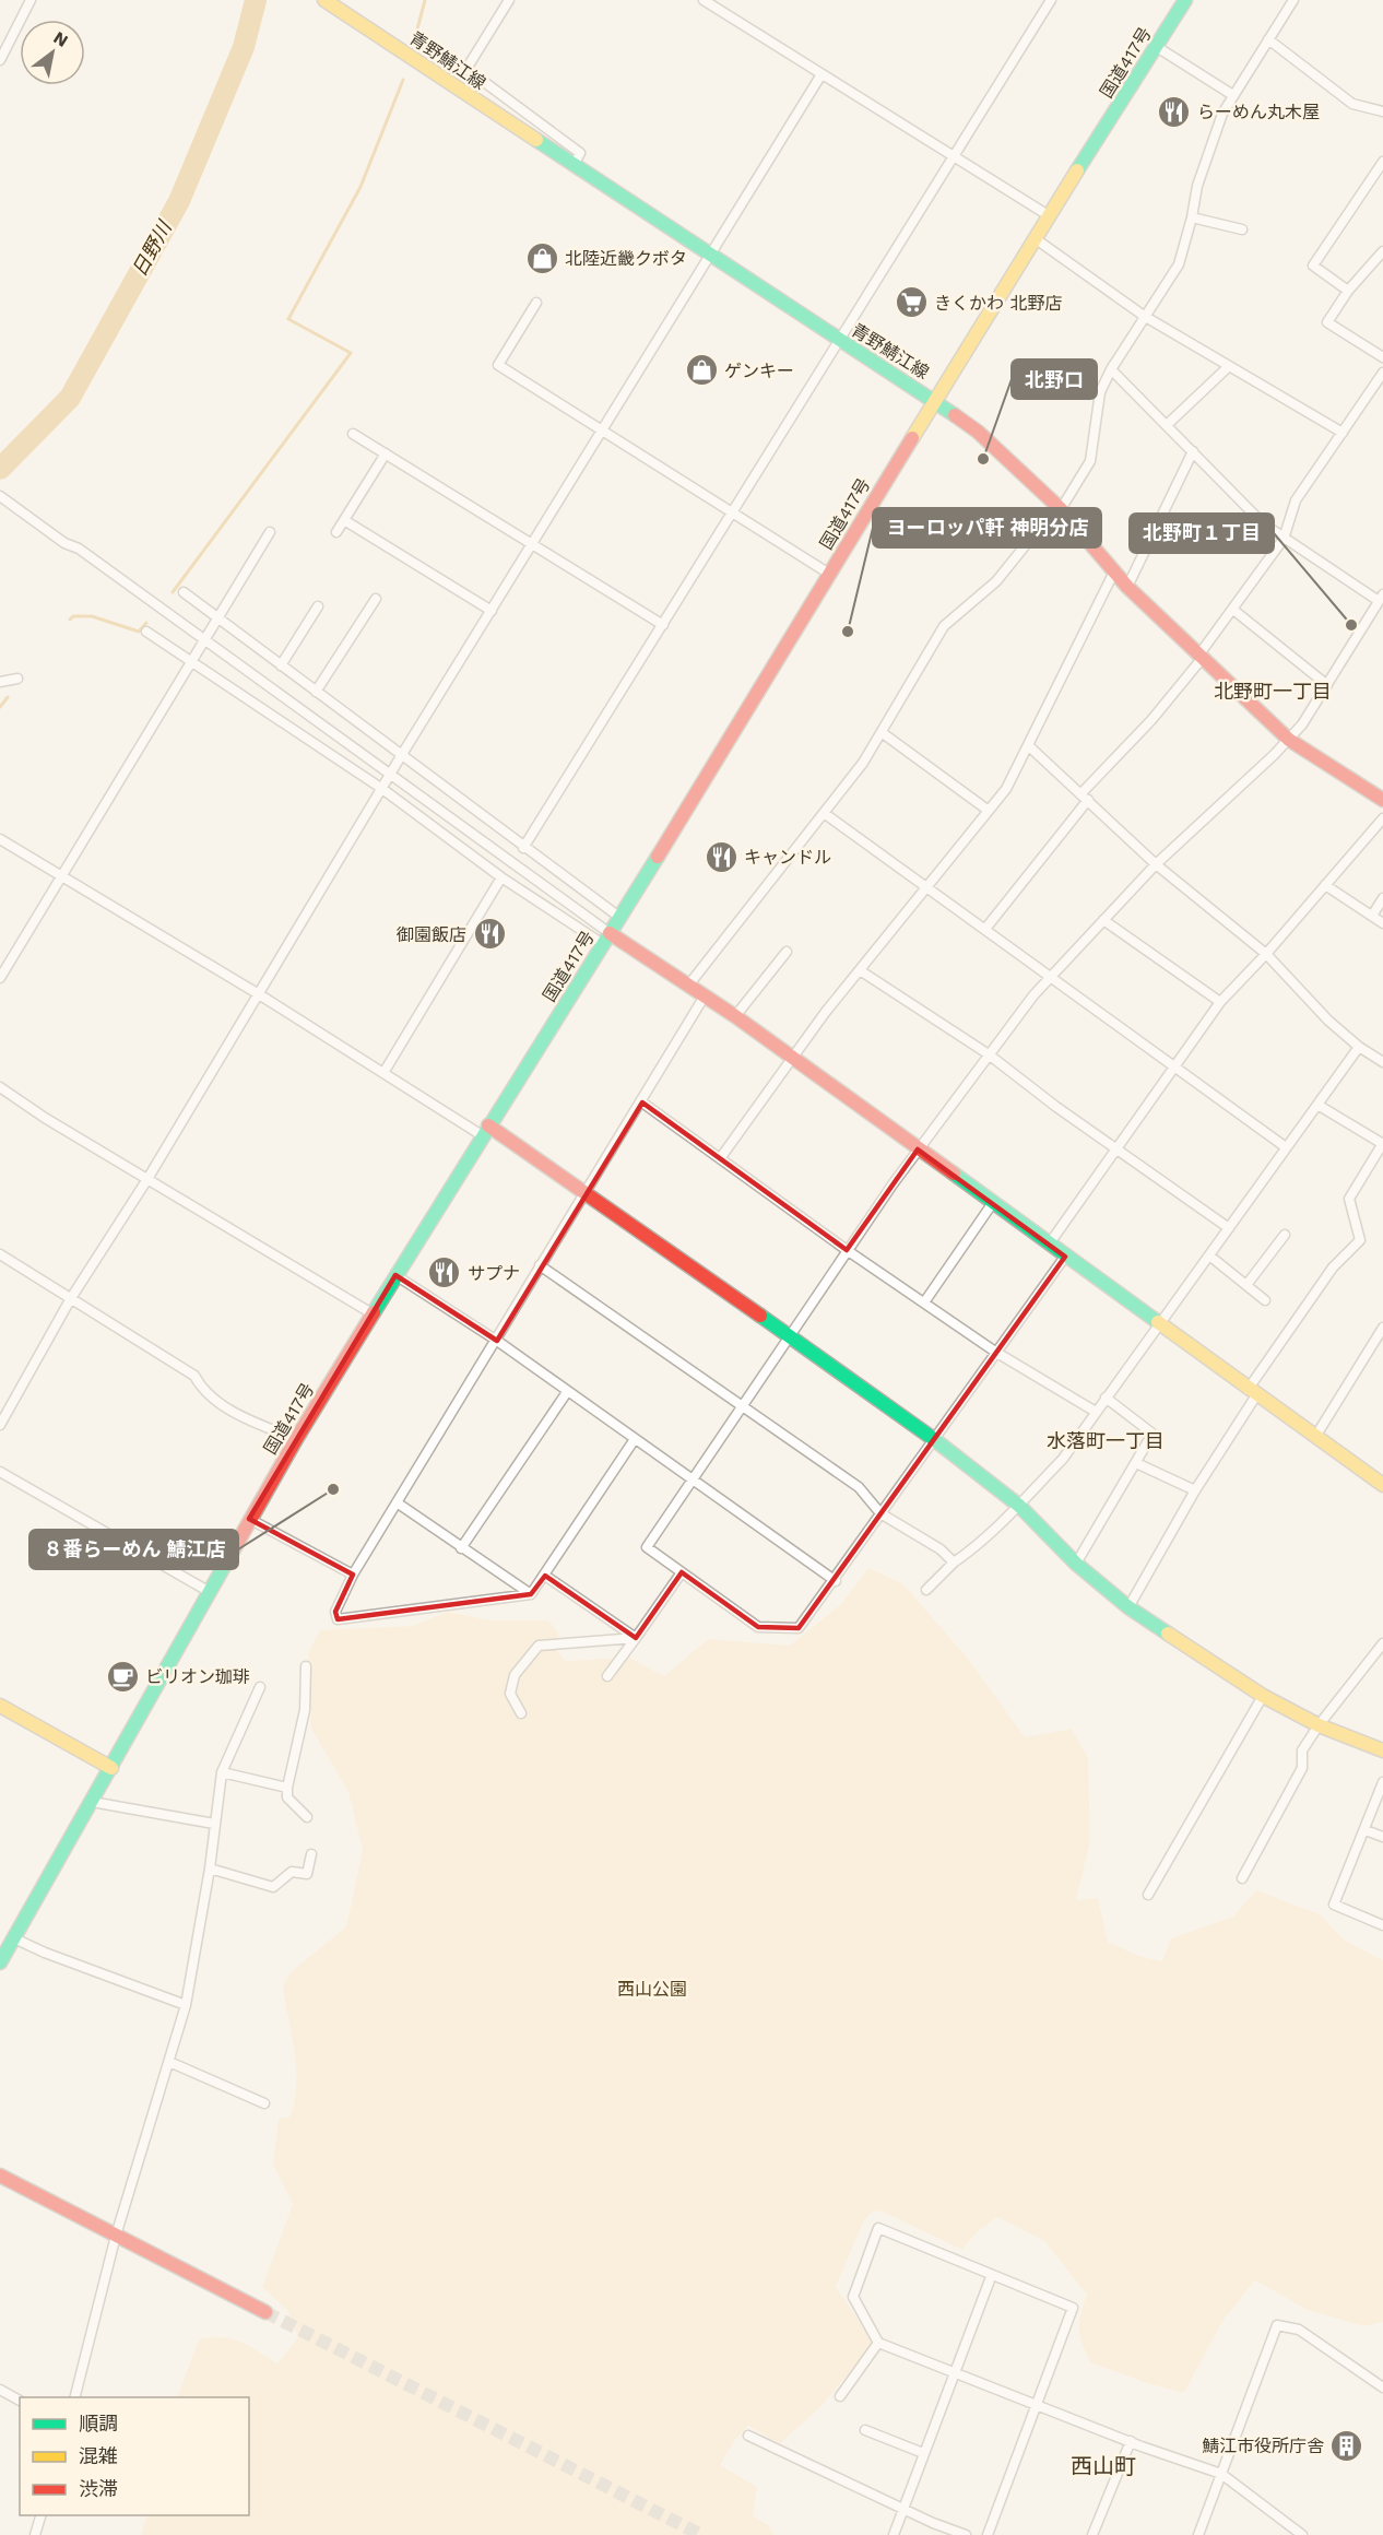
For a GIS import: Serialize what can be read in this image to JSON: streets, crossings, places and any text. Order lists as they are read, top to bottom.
{
  "streets": {
    "main road": ["青野鯖江線", "国道417号"]
  },
  "crossings": [
    ["青野鯖江線", "国道417号"]
  ],
  "districts": ["北野町一丁目", "水落町一丁目", "西山町"],
  "water": ["日野川"],
  "parks": ["西山公園"],
  "places": {
    "restaurant": [
      "らーめん丸木屋",
      "キャンドル",
      "御園飯店",
      "サプナ"
    ],
    "shop": ["北陸近畿クボタ", "ゲンキー"],
    "supermarket": ["きくかわ 北野店"],
    "other": [
      "北野口",
      "北野町１丁目",
      "ヨーロッパ軒 神明分店",
      "８番らーめん 鯖江店"
    ],
    "cafe": ["ビリオン珈琲"],
    "building": ["鯖江市役所庁舎"]
  },
  "legend": ["順調", "混雑", "渋滞"],
  "north": "top right"
}
